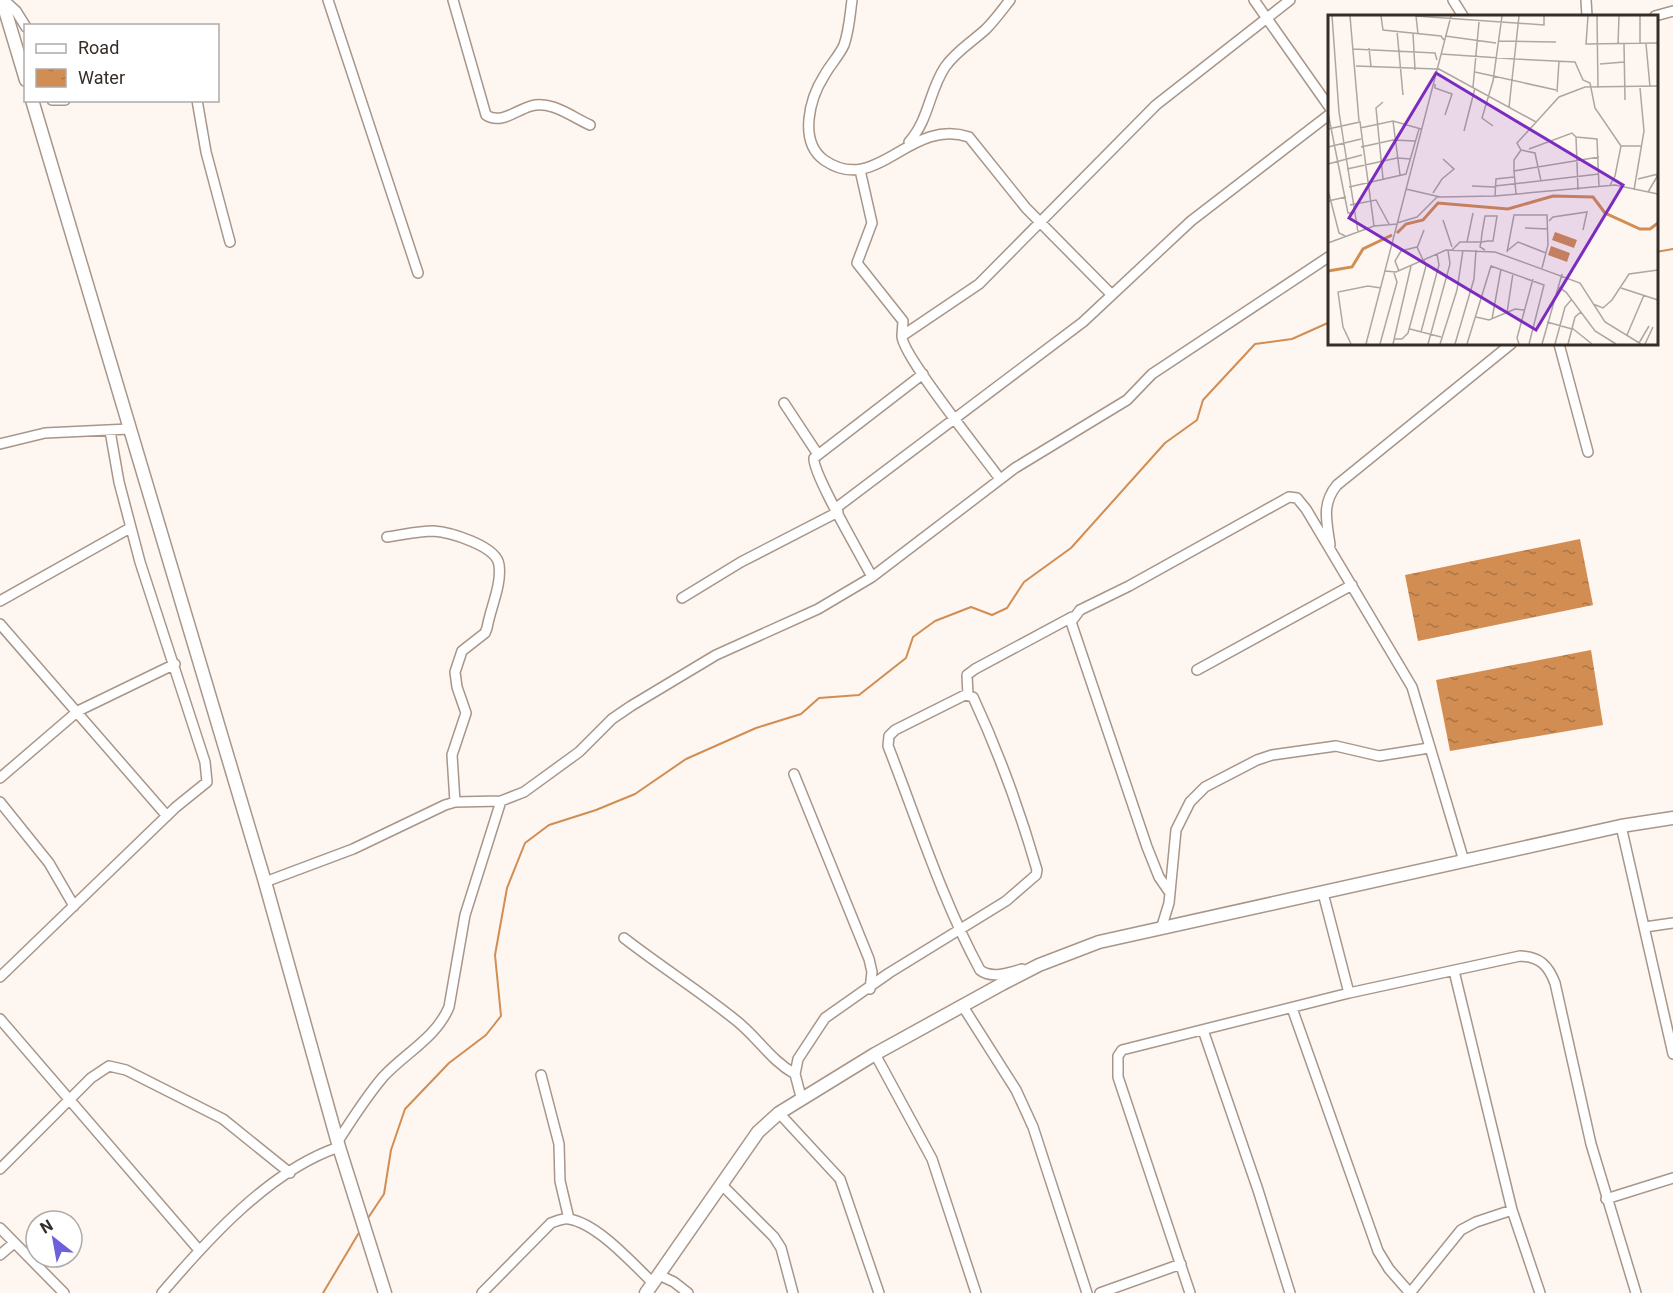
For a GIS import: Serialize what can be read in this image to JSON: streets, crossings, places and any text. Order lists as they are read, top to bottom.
{
  "legend": ["Road", "Water"],
  "north": "top left"
}
